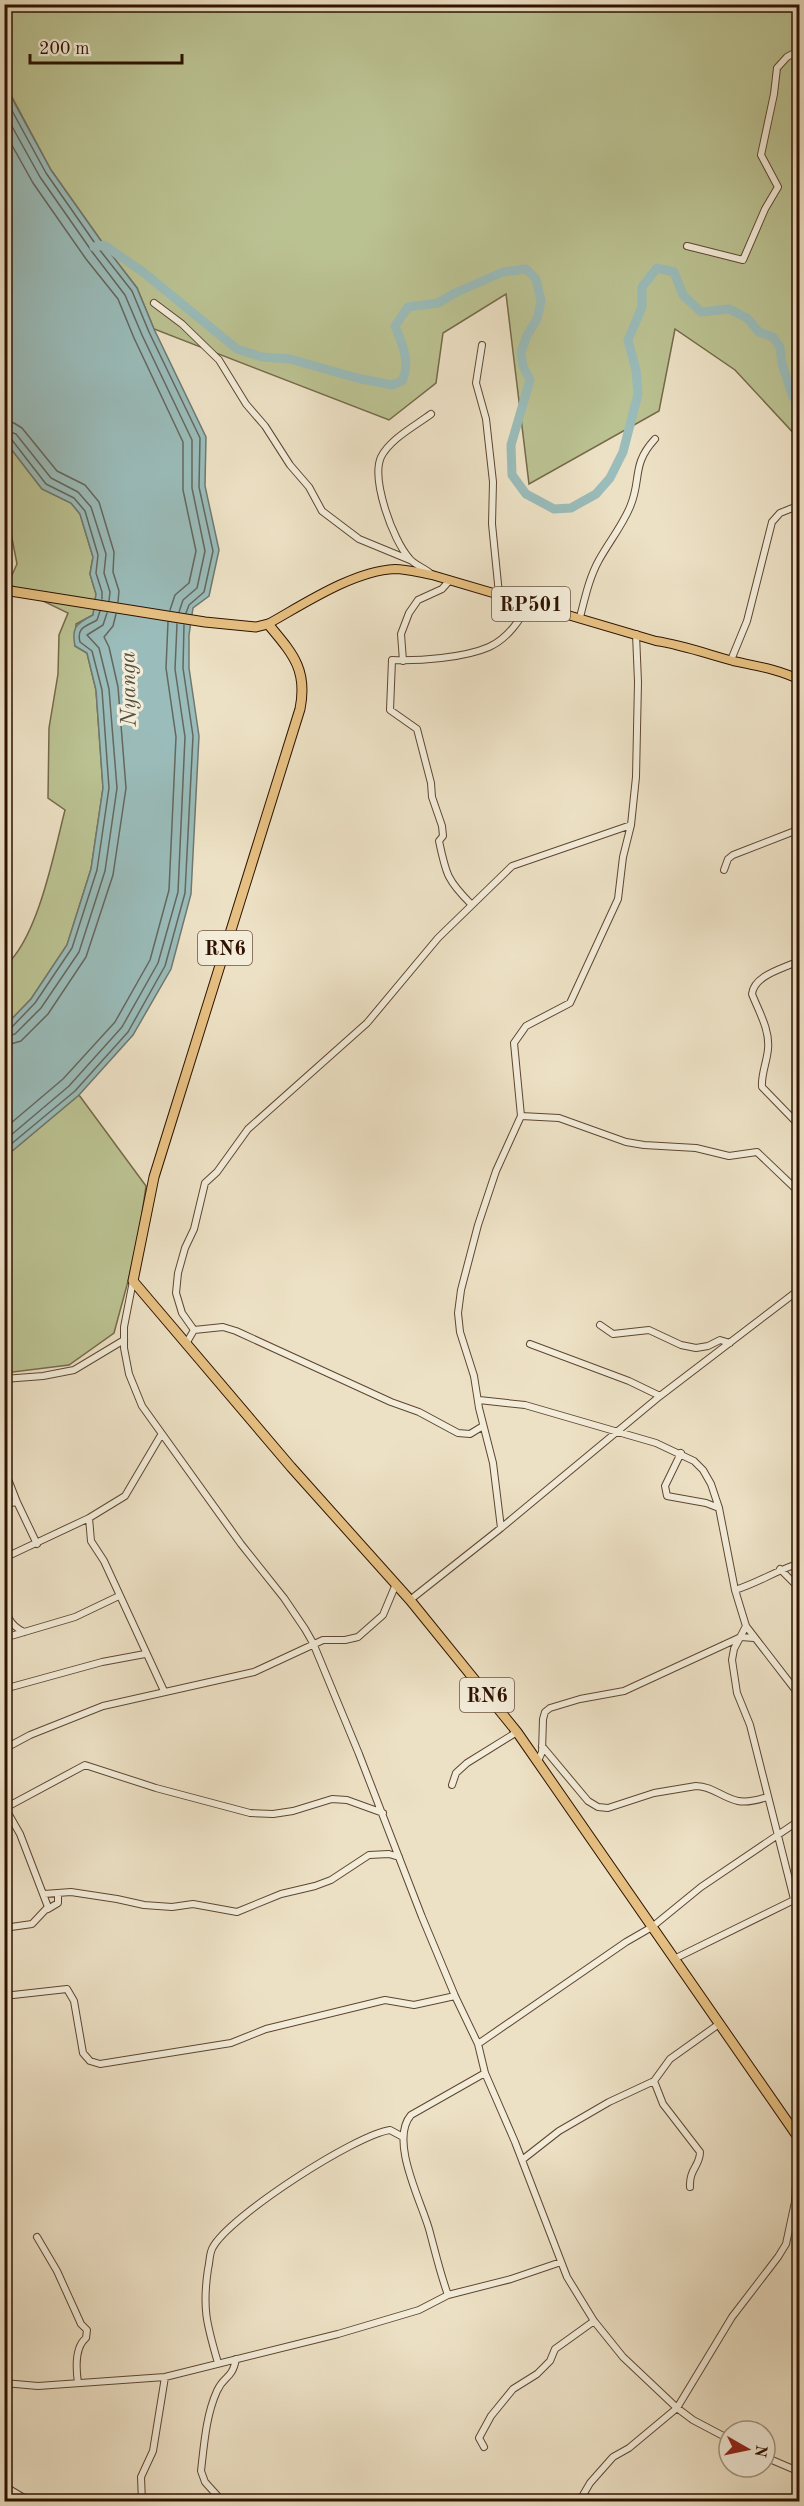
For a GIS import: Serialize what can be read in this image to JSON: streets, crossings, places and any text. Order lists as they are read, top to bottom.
{
  "streets": {
    "highway": ["RN6"],
    "main road": ["RP501"]
  },
  "crossings": [
    ["RP501", "RN6"]
  ],
  "water": ["Nyanga"],
  "scale_bar": "200 m",
  "north": "right"
}
